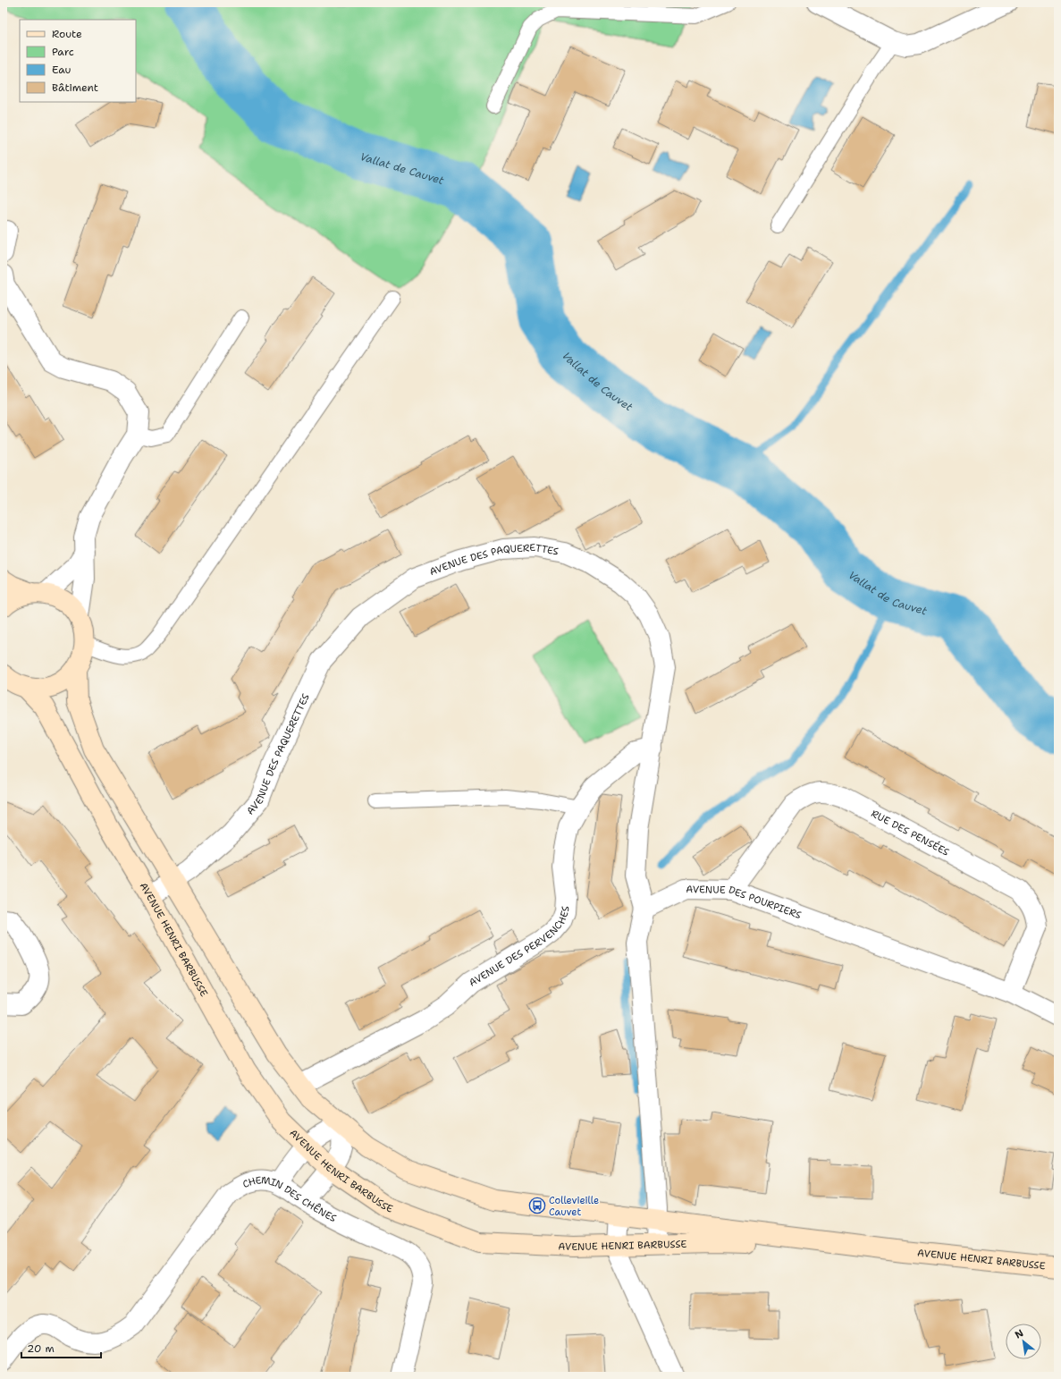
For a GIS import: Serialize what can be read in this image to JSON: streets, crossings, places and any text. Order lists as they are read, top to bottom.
{
  "streets": {
    "main road": ["AVENUE HENRI BARBUSSE"],
    "street": [
      "AVENUE DES PAQUERETTES",
      "RUE DES PENSÉES",
      "AVENUE DES POURPIERS",
      "AVENUE DES PERVENCHES",
      "CHEMIN DES CHÊNES"
    ]
  },
  "crossings": [
    ["AVENUE DES PAQUERETTES", "AVENUE DES POURPIERS"],
    ["AVENUE DES PAQUERETTES", "AVENUE HENRI BARBUSSE"],
    ["AVENUE DES PAQUERETTES", "AVENUE DES PERVENCHES"],
    ["RUE DES PENSÉES", "AVENUE DES POURPIERS"],
    ["AVENUE HENRI BARBUSSE", "AVENUE DES PERVENCHES"]
  ],
  "water": ["Vallat de Cauvet"],
  "places": {
    "bus stop": ["Collevieille Cauvet"]
  },
  "legend": [
    "Route",
    "Parc",
    "Eau",
    "Bâtiment"
  ],
  "scale_bar": "20 m",
  "north": "top left"
}
